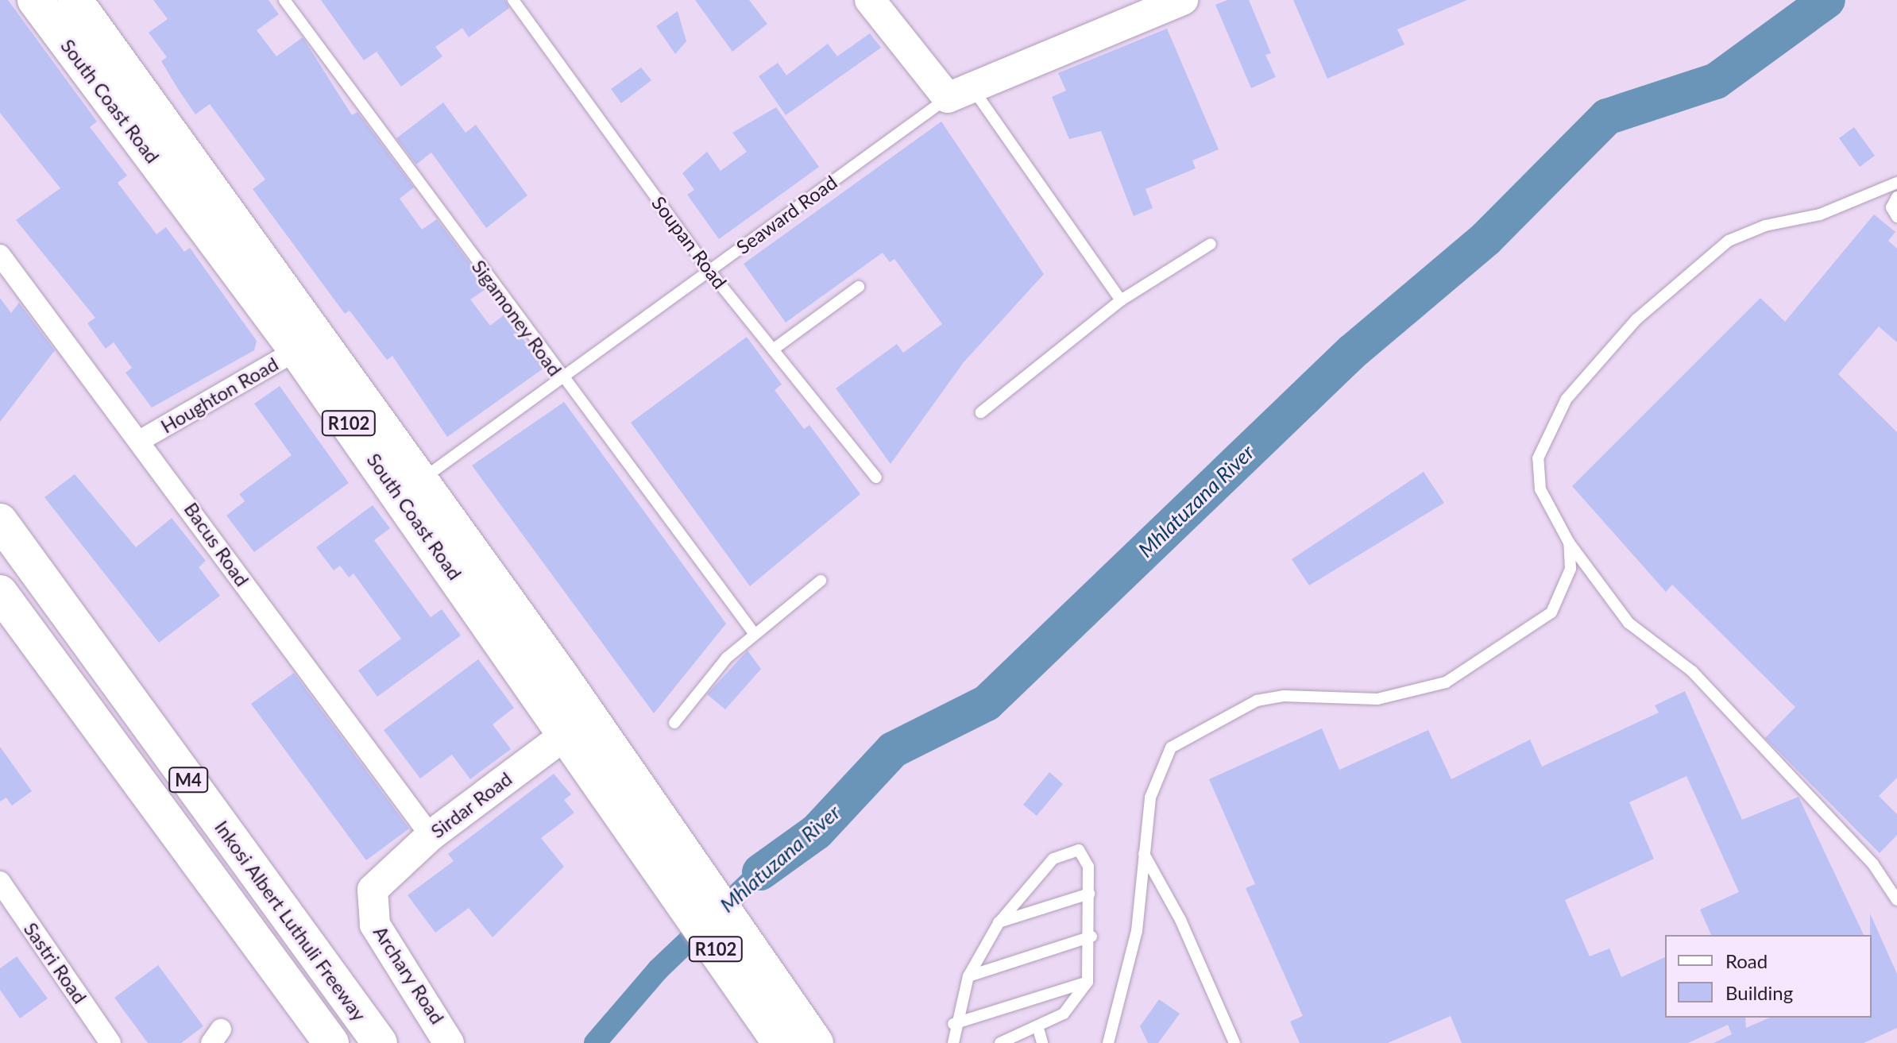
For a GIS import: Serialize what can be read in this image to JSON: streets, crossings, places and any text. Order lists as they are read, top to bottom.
{
  "streets": {
    "highway": [
      "South Coast Road",
      "R102",
      "M4",
      "Inkosi Albert Luthuli Freeway"
    ],
    "street": [
      "Seaward Road",
      "Houghton Road",
      "Bacus Road",
      "Sirdar Road",
      "Sastri Road",
      "Archary Road"
    ],
    "lane": ["Soupan Road", "Sigamoney Road"]
  },
  "crossings": [
    ["South Coast Road", "Seaward Road"],
    ["South Coast Road", "Houghton Road"],
    ["South Coast Road", "Sirdar Road"],
    ["Seaward Road", "Soupan Road"],
    ["Seaward Road", "Sigamoney Road"],
    ["Houghton Road", "Bacus Road"],
    ["Bacus Road", "Sirdar Road"],
    ["Sirdar Road", "Archary Road"]
  ],
  "water": ["Mhlatuzana River"],
  "legend": ["Road", "Building"]
}
